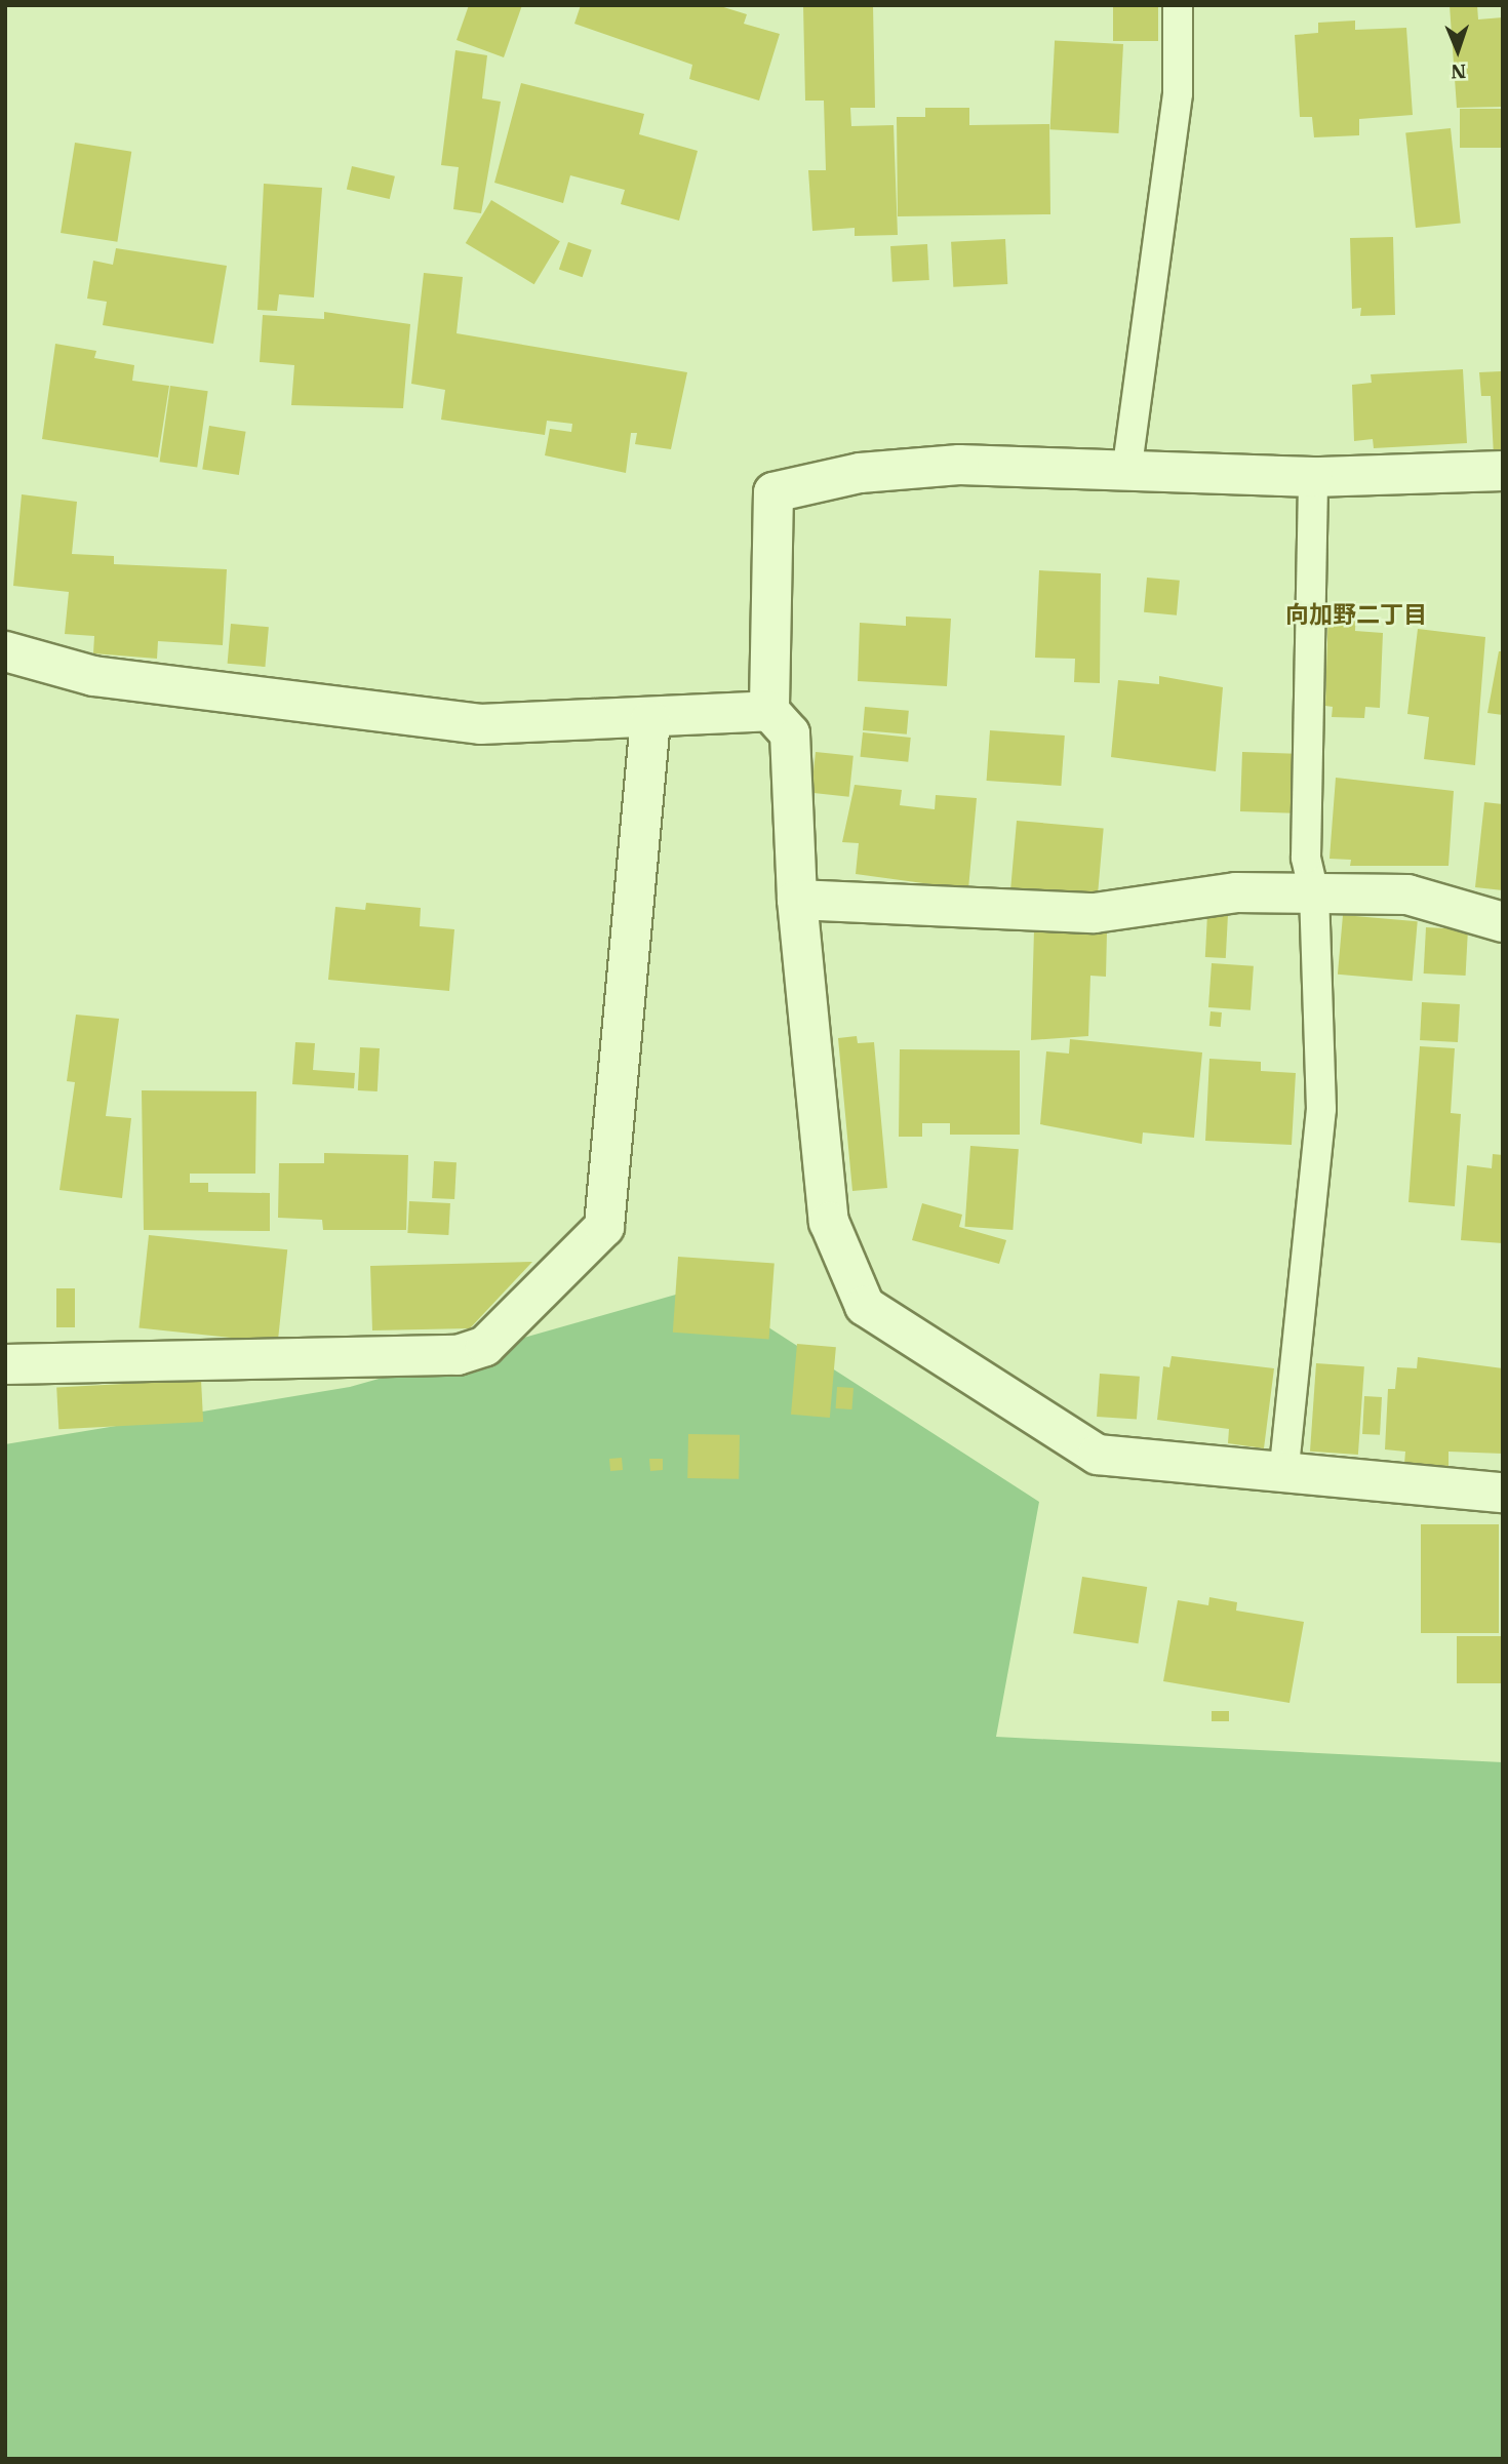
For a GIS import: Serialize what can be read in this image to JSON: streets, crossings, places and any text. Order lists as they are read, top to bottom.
{
  "districts": ["向加野二丁目"],
  "north": "bottom"
}
